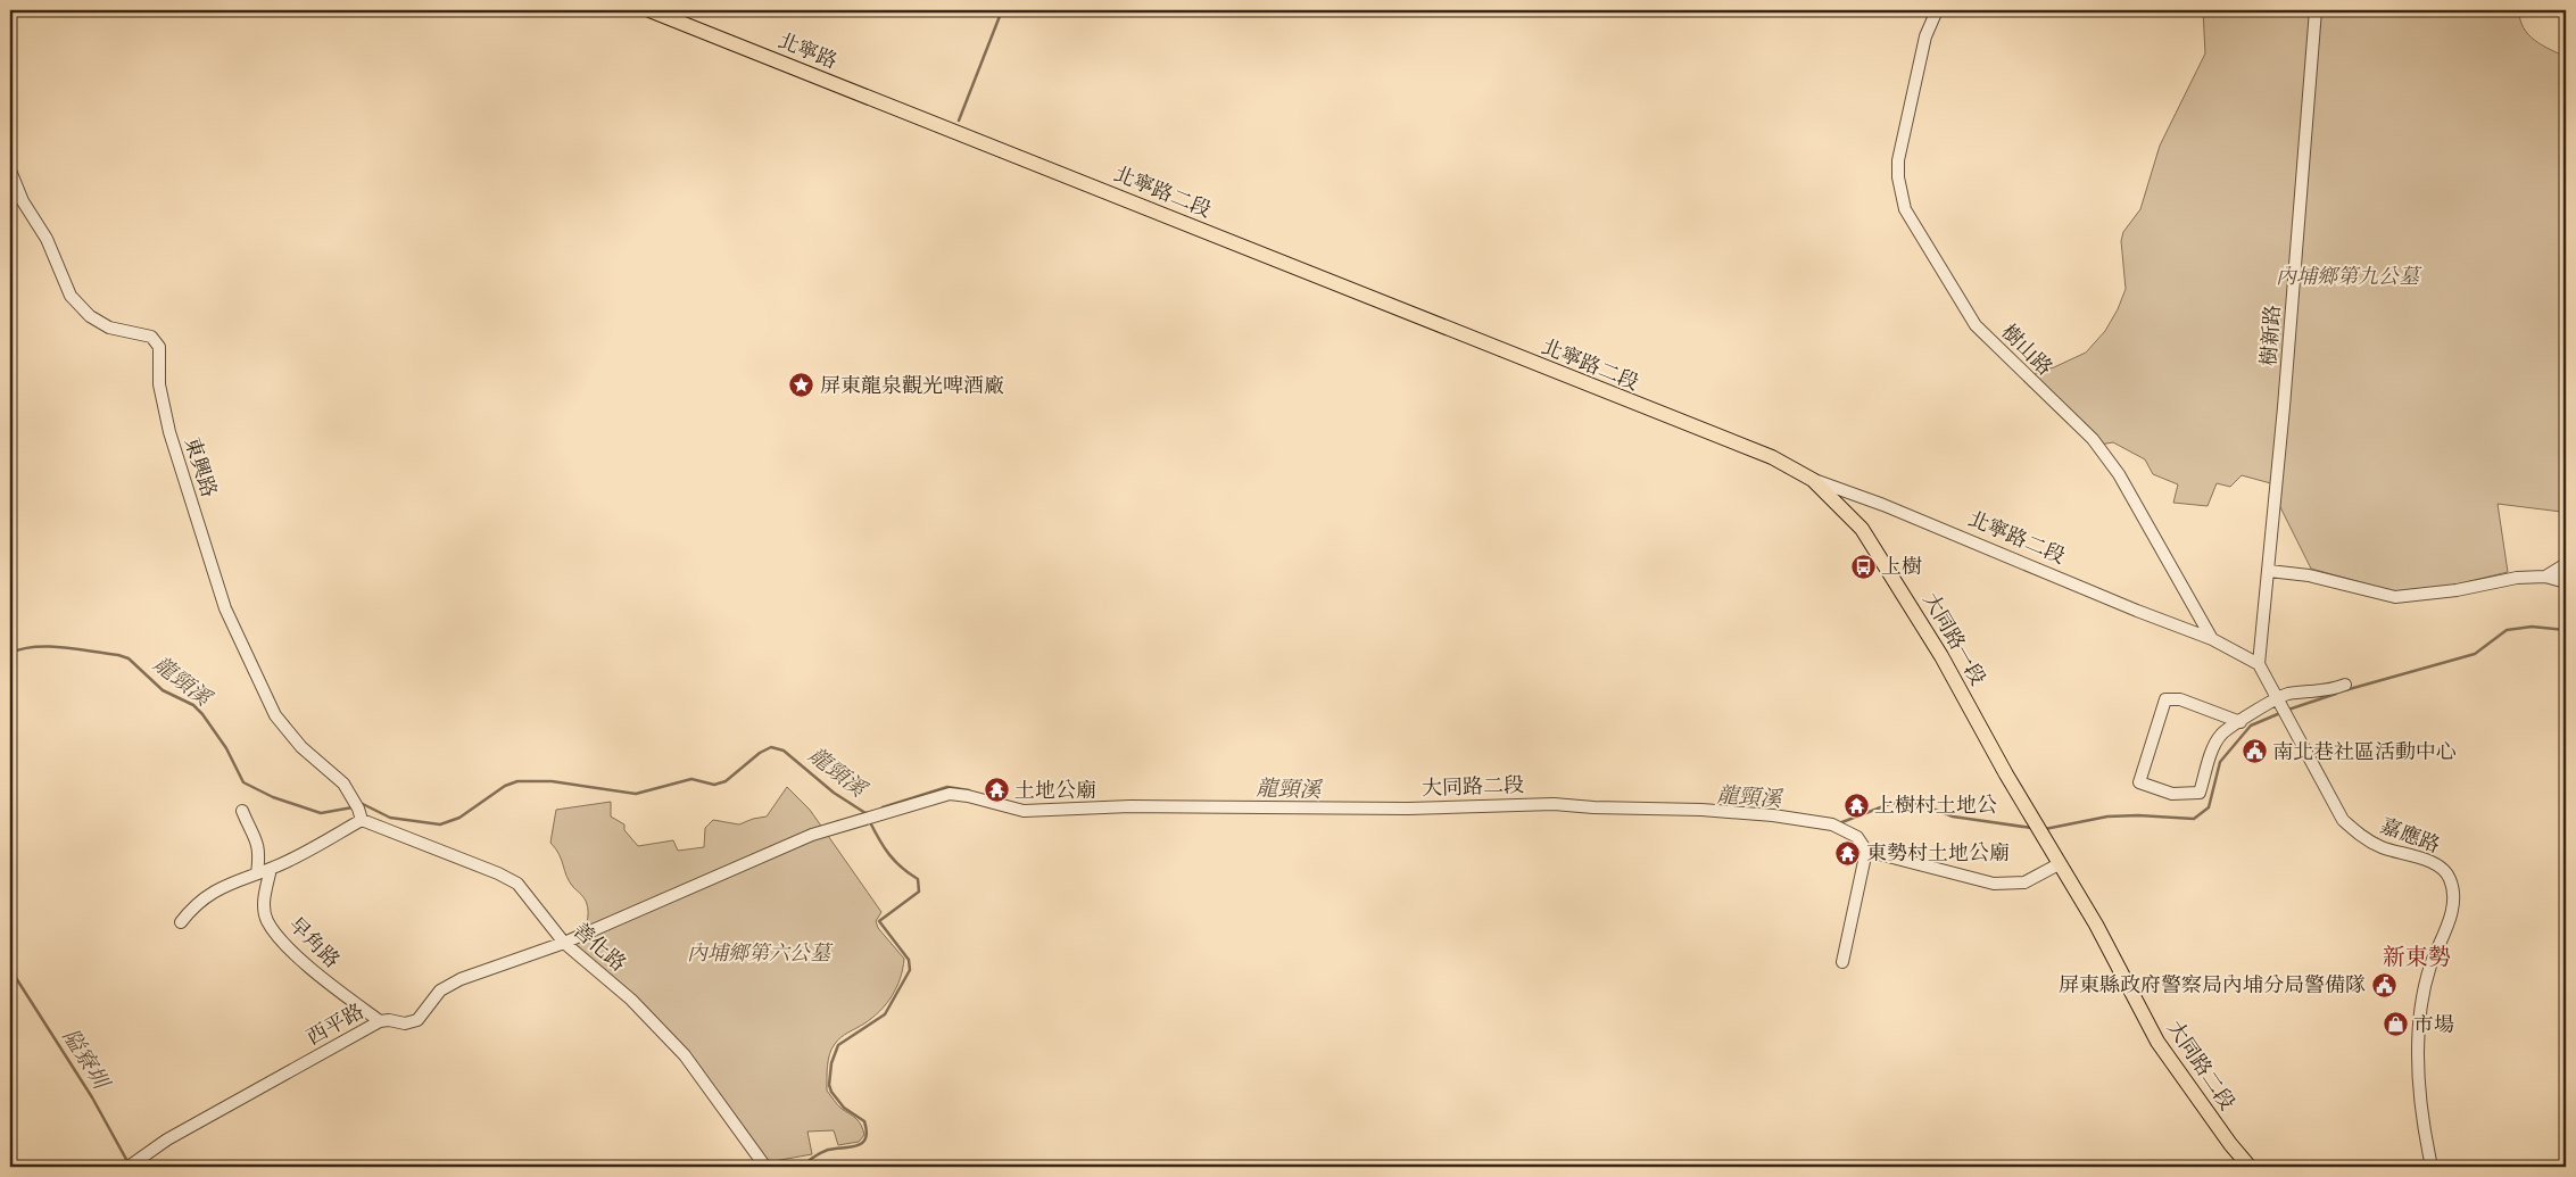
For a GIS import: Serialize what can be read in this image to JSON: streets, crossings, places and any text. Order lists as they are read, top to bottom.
{
  "streets": {
    "main road": [
      "北寧路",
      "北寧路二段",
      "大同路一段",
      "大同路二段"
    ],
    "street": [
      "樹新路",
      "樹山路",
      "東興路",
      "嘉應路",
      "早角路",
      "善化路",
      "西平路"
    ]
  },
  "crossings": [
    ["北寧路", "北寧路二段"],
    ["北寧路二段", "樹山路"],
    ["北寧路二段", "大同路一段"],
    ["樹新路", "嘉應路"],
    ["東興路", "善化路"],
    ["大同路一段", "大同路二段"],
    ["大同路二段", "西平路"],
    ["早角路", "西平路"],
    ["善化路", "西平路"]
  ],
  "districts": ["新東勢"],
  "water": ["龍頸溪", "隘寮圳"],
  "parks": ["內埔鄉第九公墓", "內埔鄉第六公墓"],
  "places": {
    "place": ["屏東龍泉觀光啤酒廠"],
    "bus stop": ["上樹"],
    "public building": ["南北巷社區活動中心", "屏東縣政府警察局內埔分局警備隊"],
    "temple": ["土地公廟", "上樹村土地公", "東勢村土地公廟"],
    "shop": ["市場"]
  }
}
